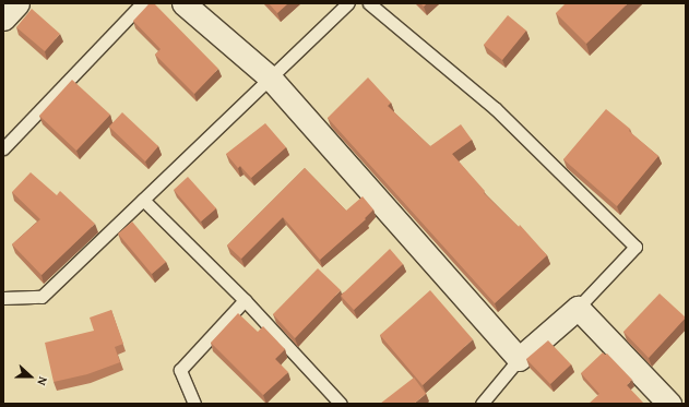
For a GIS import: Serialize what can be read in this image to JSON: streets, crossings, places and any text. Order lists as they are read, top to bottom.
{
  "north": "right"
}
